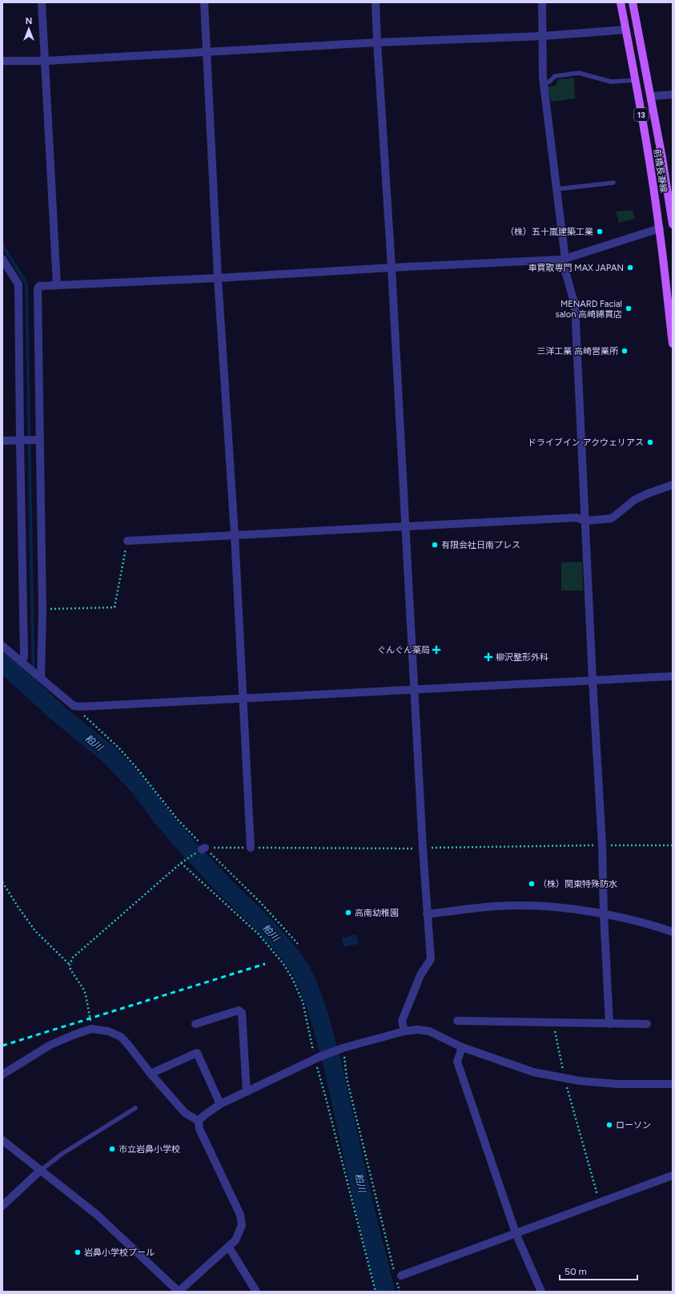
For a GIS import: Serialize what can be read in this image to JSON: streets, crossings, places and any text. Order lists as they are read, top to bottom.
{
  "streets": {
    "main road": ["13", "前橋長瀞線"]
  },
  "water": ["粕川"],
  "places": {
    "other": [
      "（株）五十嵐建築工業",
      "車買取専門 MAX JAPAN",
      "MENARD Facial salon 高崎綿貫店",
      "三洋工業 高崎営業所",
      "ドライブイン アクウェリアス",
      "有限会社日南プレス",
      "（株）関東特殊防水",
      "高南幼稚園",
      "ローソン",
      "市立岩鼻小学校",
      "岩鼻小学校プール"
    ],
    "health": ["ぐんぐん薬局", "柳沢整形外科"]
  },
  "scale_bar": "50 m",
  "north": "top"
}
